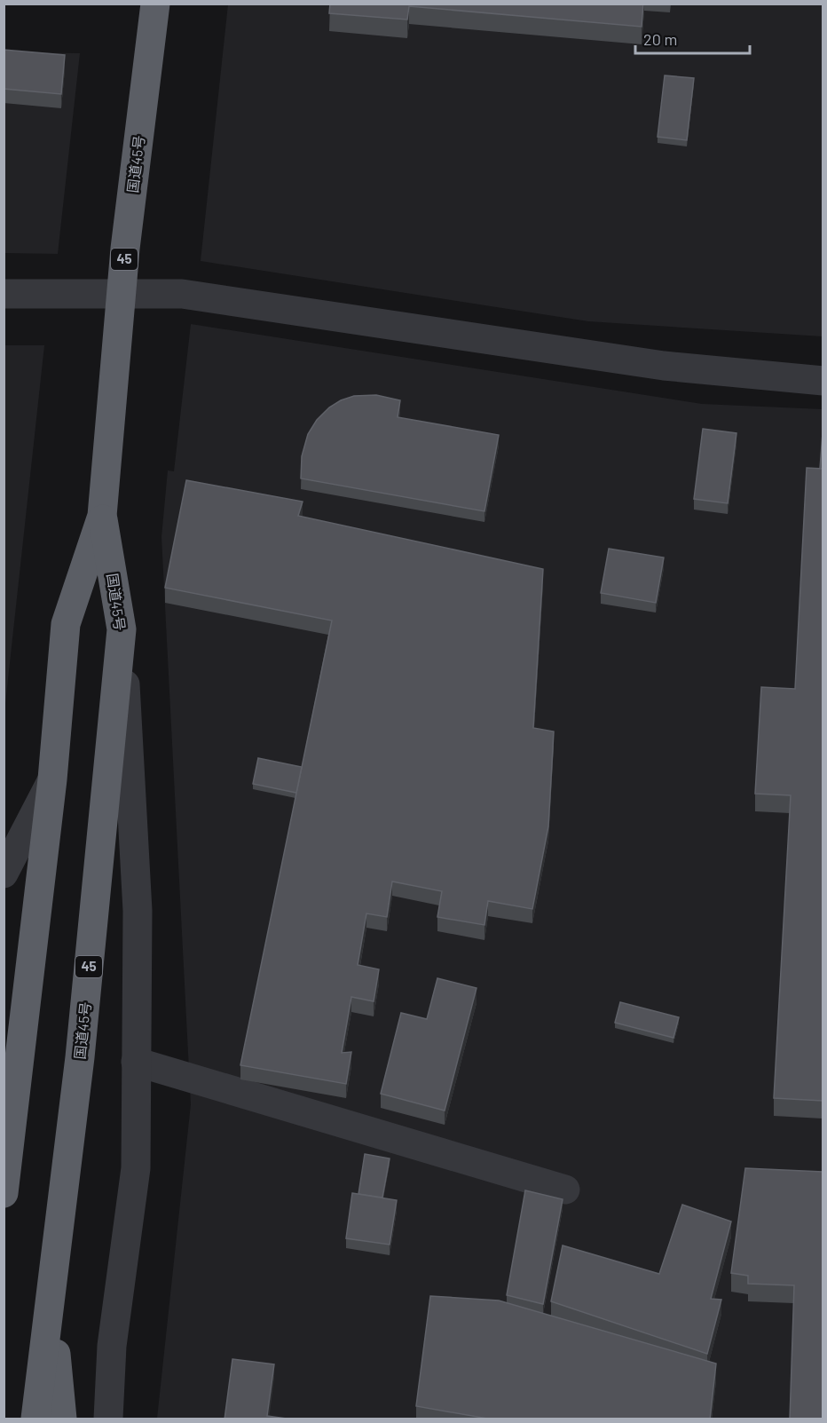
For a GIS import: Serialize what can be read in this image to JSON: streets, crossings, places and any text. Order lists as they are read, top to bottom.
{
  "streets": {
    "highway": ["国道45号", "45"]
  },
  "scale_bar": "20 m"
}
